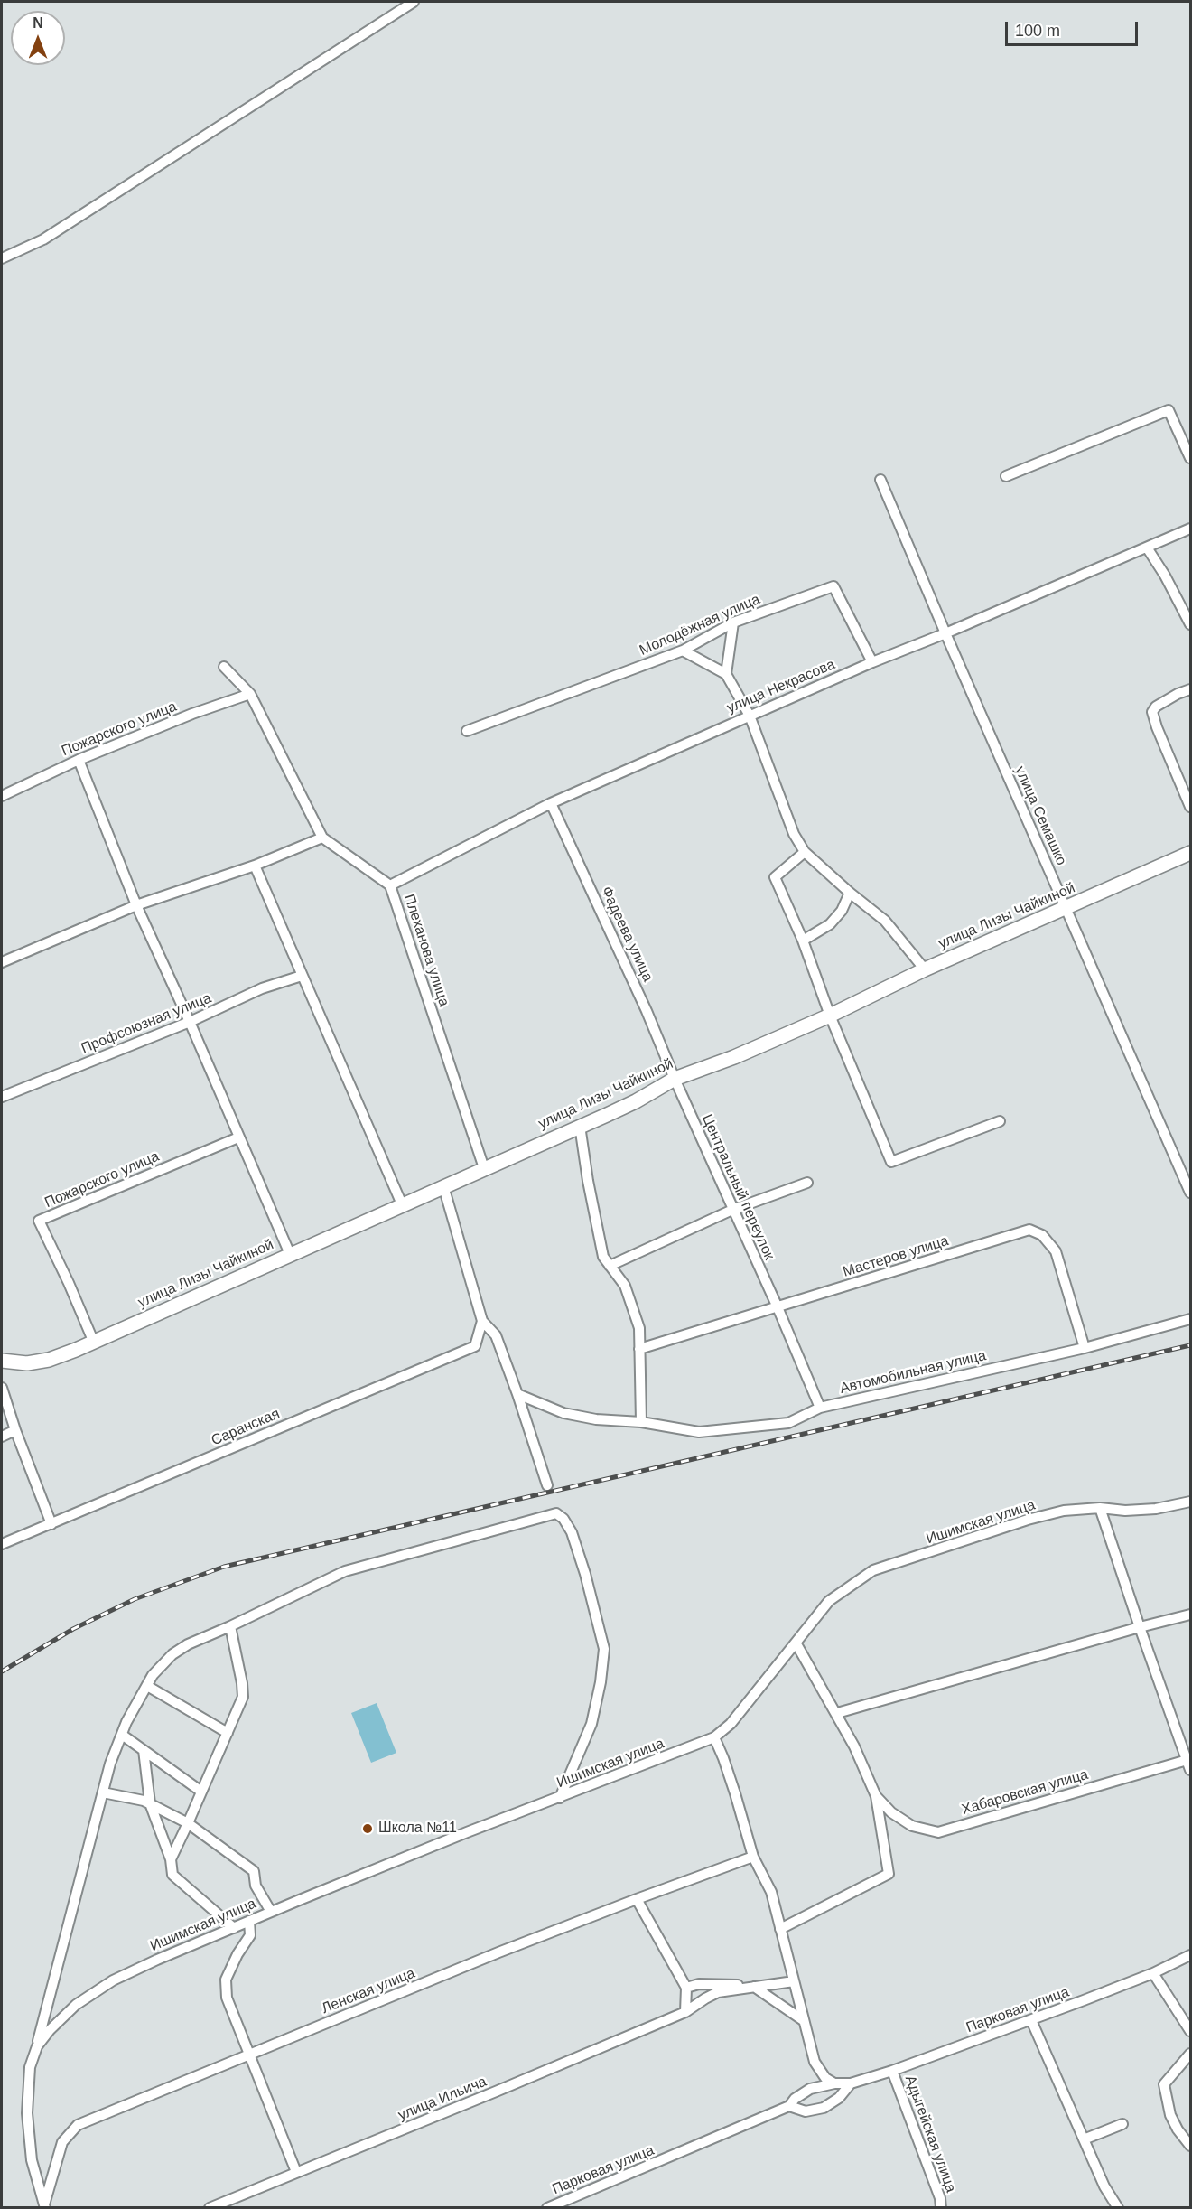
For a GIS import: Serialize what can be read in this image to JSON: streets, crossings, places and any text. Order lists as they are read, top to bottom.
{
  "streets": {
    "street": [
      "Молодёжная улица",
      "улица Некрасова",
      "Пожарского улица",
      "улица Семашко",
      "улица Лизы Чайкиной",
      "Фадеева улица",
      "Плеханова улица",
      "Профсоюзная улица",
      "Центральный переулок",
      "Мастеров улица",
      "Автомобильная улица",
      "Саранская",
      "Ишимская улица",
      "Хабаровская улица",
      "Ленская улица",
      "Парковая улица",
      "улица Ильича",
      "Адыгейская улица"
    ]
  },
  "crossings": [
    ["Молодёжная улица", "улица Некрасова"],
    ["улица Некрасова", "улица Семашко"],
    ["улица Некрасова", "Фадеева улица"],
    ["улица Некрасова", "Плеханова улица"],
    ["Пожарского улица", "улица Лизы Чайкиной"],
    ["Пожарского улица", "Плеханова улица"],
    ["улица Семашко", "улица Лизы Чайкиной"],
    ["улица Лизы Чайкиной", "Фадеева улица"],
    ["улица Лизы Чайкиной", "Плеханова улица"],
    ["улица Лизы Чайкиной", "Центральный переулок"],
    ["Фадеева улица", "Центральный переулок"],
    ["Центральный переулок", "Мастеров улица"],
    ["Центральный переулок", "Автомобильная улица"],
    ["Мастеров улица", "Автомобильная улица"],
    ["Ишимская улица", "Хабаровская улица"],
    ["Ишимская улица", "Ленская улица"],
    ["Парковая улица", "Адыгейская улица"]
  ],
  "places": ["Школа №11"],
  "scale_bar": "100 m",
  "north": "top"
}
